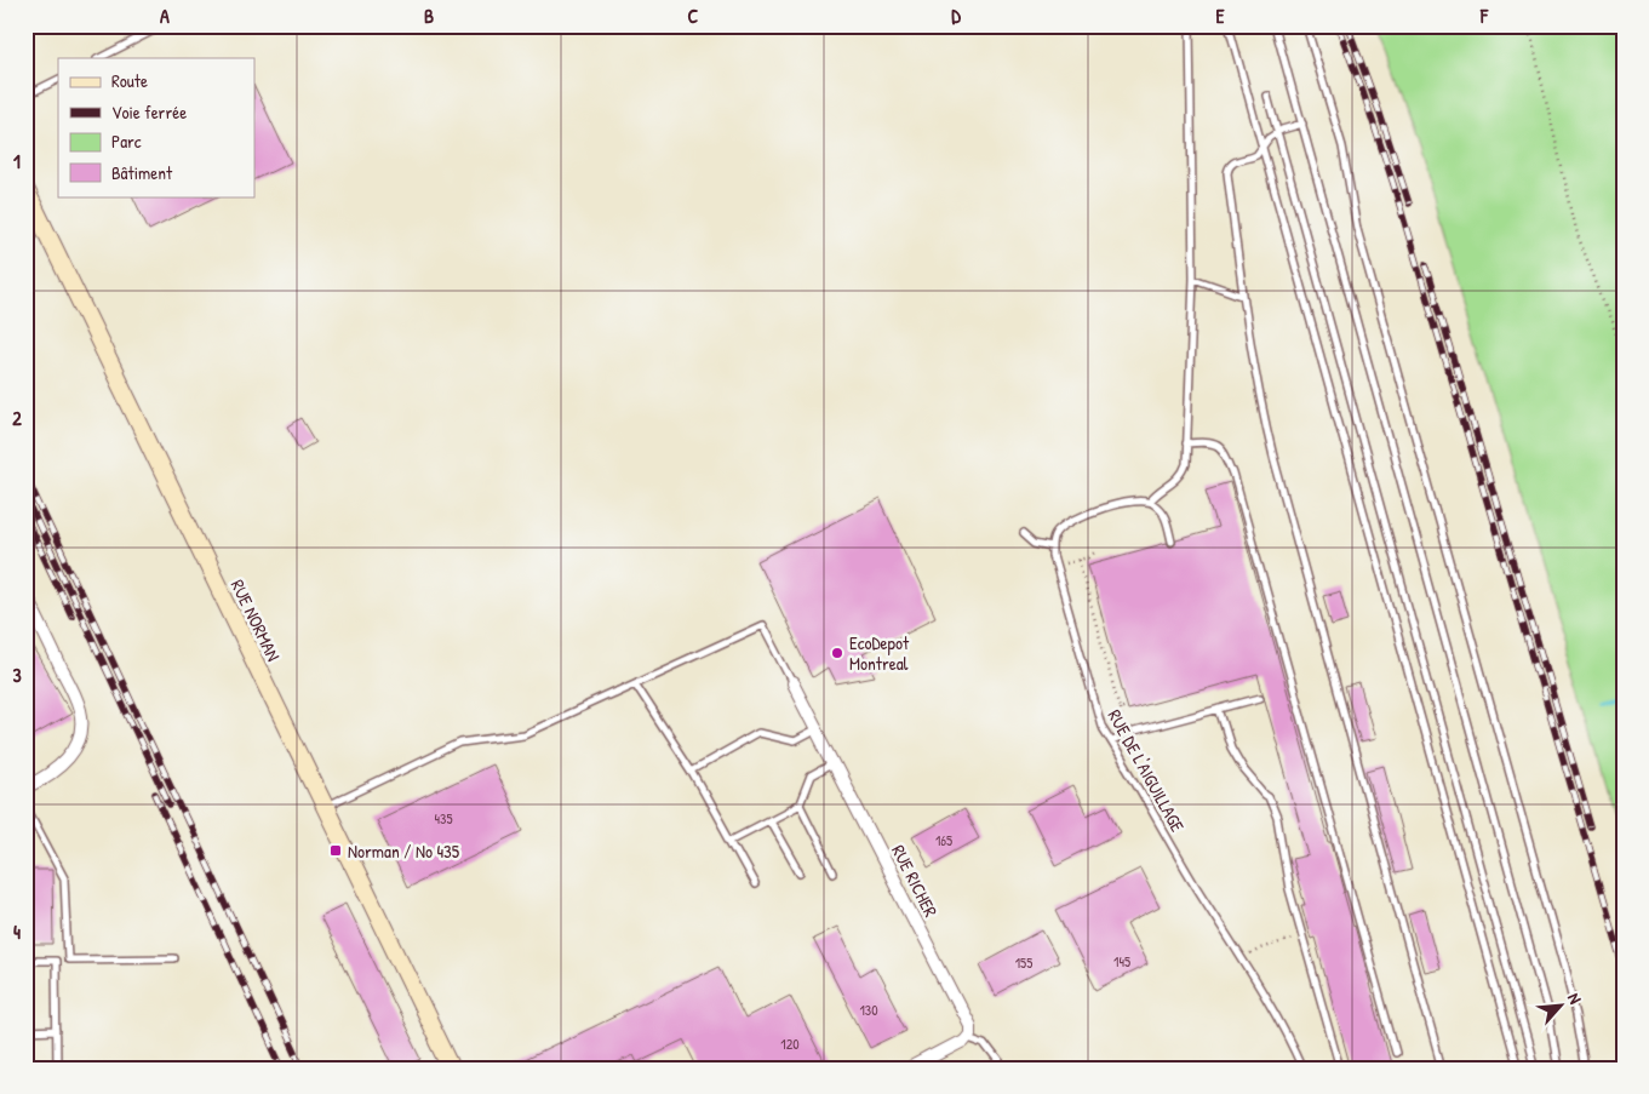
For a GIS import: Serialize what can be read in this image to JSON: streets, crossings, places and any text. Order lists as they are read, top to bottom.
{
  "streets": {
    "street": ["RUE NORMAN", "RUE RICHER"],
    "lane": ["RUE DE L'AIGUILLAGE"]
  },
  "places": {
    "other": ["EcoDepot Montreal"],
    "transit": ["Norman / No 435"]
  },
  "house_numbers": [
    "435",
    "165",
    "145",
    "155",
    "130",
    "120"
  ],
  "legend": [
    "Route",
    "Voie ferrée",
    "Parc",
    "Bâtiment"
  ],
  "north": "top right",
  "grid": {
    "columns": [
      "A",
      "B",
      "C",
      "D",
      "E",
      "F"
    ],
    "rows": [
      "1",
      "2",
      "3",
      "4"
    ]
  }
}
